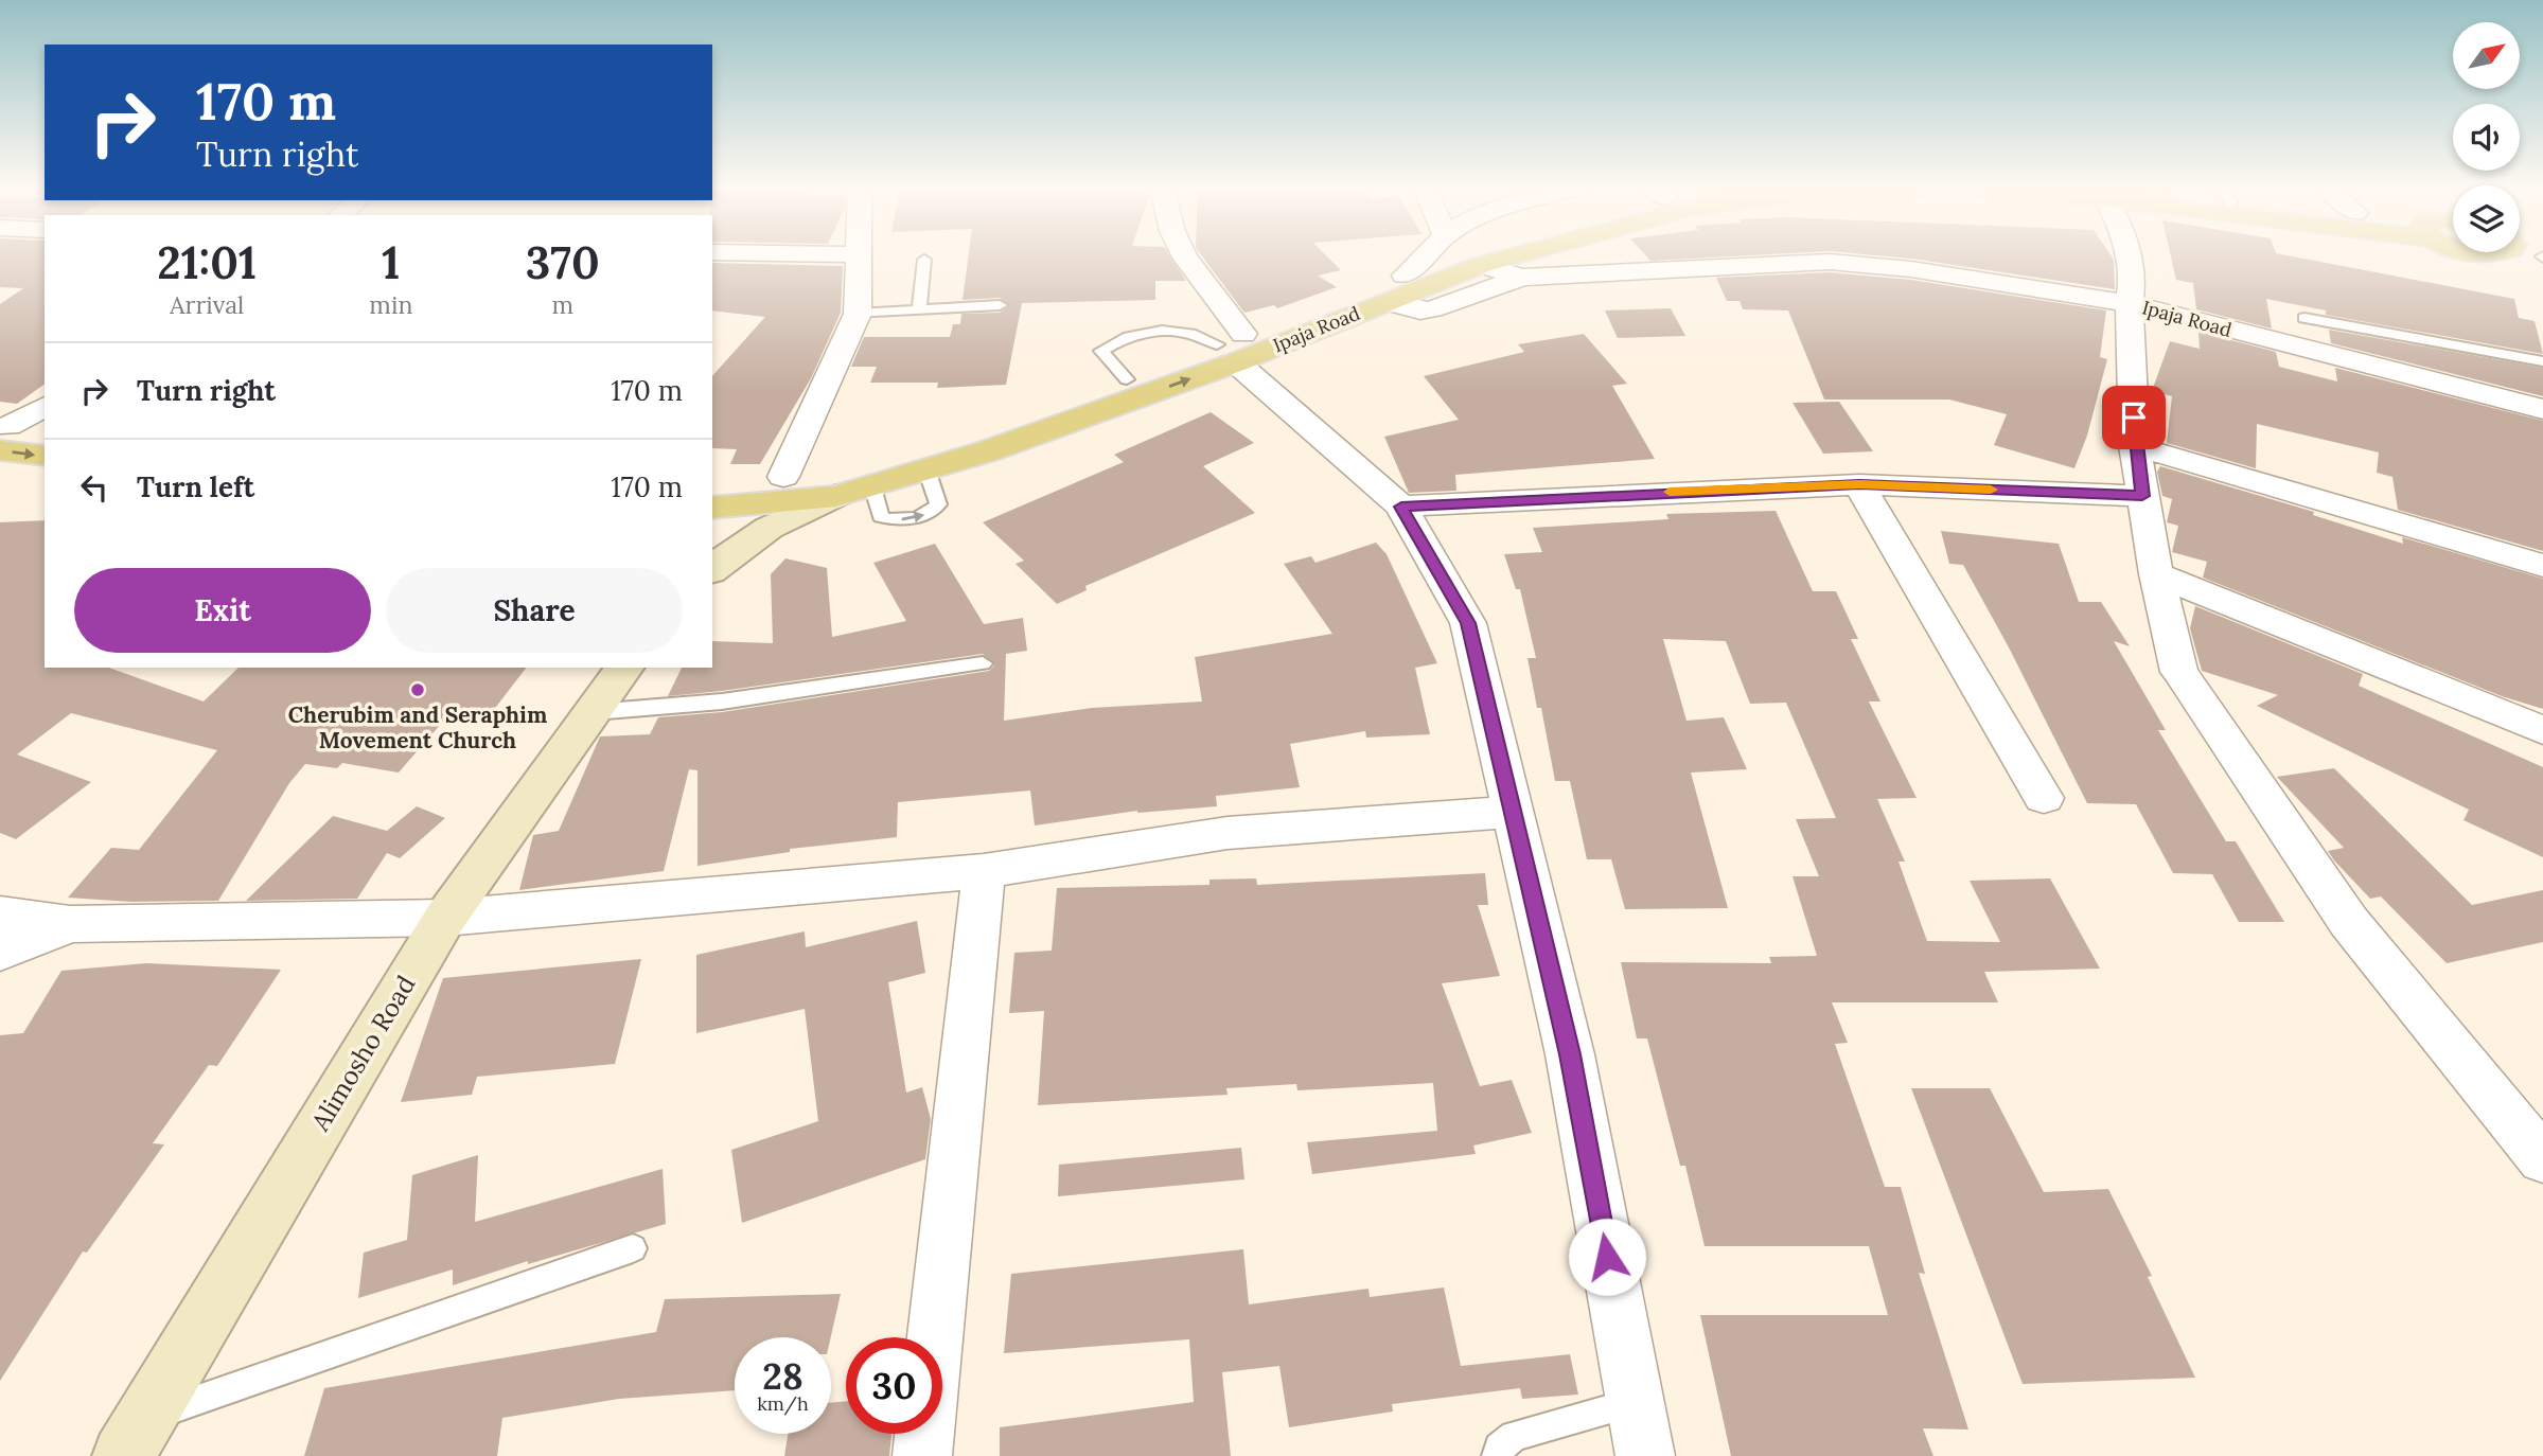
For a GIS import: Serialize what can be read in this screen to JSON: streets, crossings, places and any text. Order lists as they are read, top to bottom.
{
  "streets": {
    "main road": ["Ipaja Road", "Alimosho Road"]
  },
  "places": ["Cherubim and Seraphim Movement Church"],
  "north": "top right",
  "page": {
    "turn": ["170 m", "Turn right"],
    "eta": [
      "21:01",
      "Arrival",
      "1",
      "min",
      "370",
      "m"
    ],
    "list": [
      {
        "name": "Turn right",
        "value": "170 m"
      },
      {
        "name": "Turn left",
        "value": "170 m"
      }
    ],
    "buttons": ["Exit", "Share"],
    "speed": "28 km/h",
    "limit": "30"
  }
}
